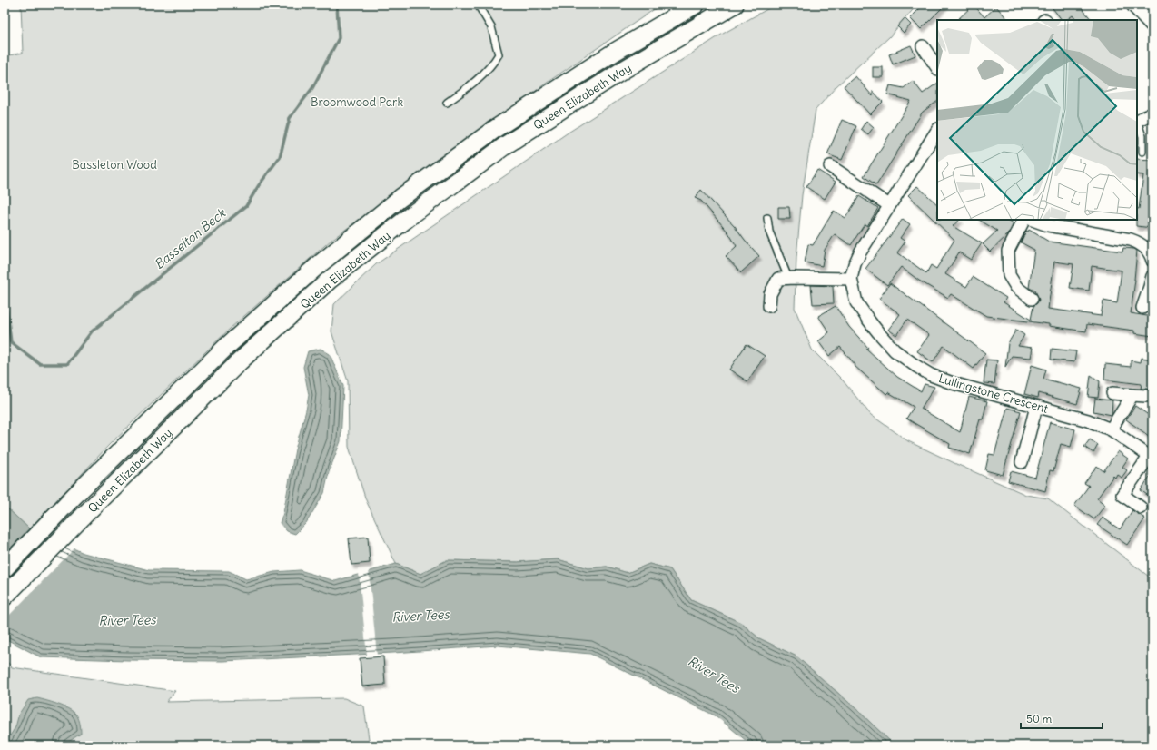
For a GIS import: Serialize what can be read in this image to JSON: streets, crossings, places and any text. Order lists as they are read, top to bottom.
{
  "streets": {
    "street": ["Queen Elizabeth Way", "Lullingstone Crescent"]
  },
  "water": ["Basselton Beck", "River Tees"],
  "parks": ["Broomwood Park", "Bassleton Wood"],
  "scale_bar": "50 m"
}
